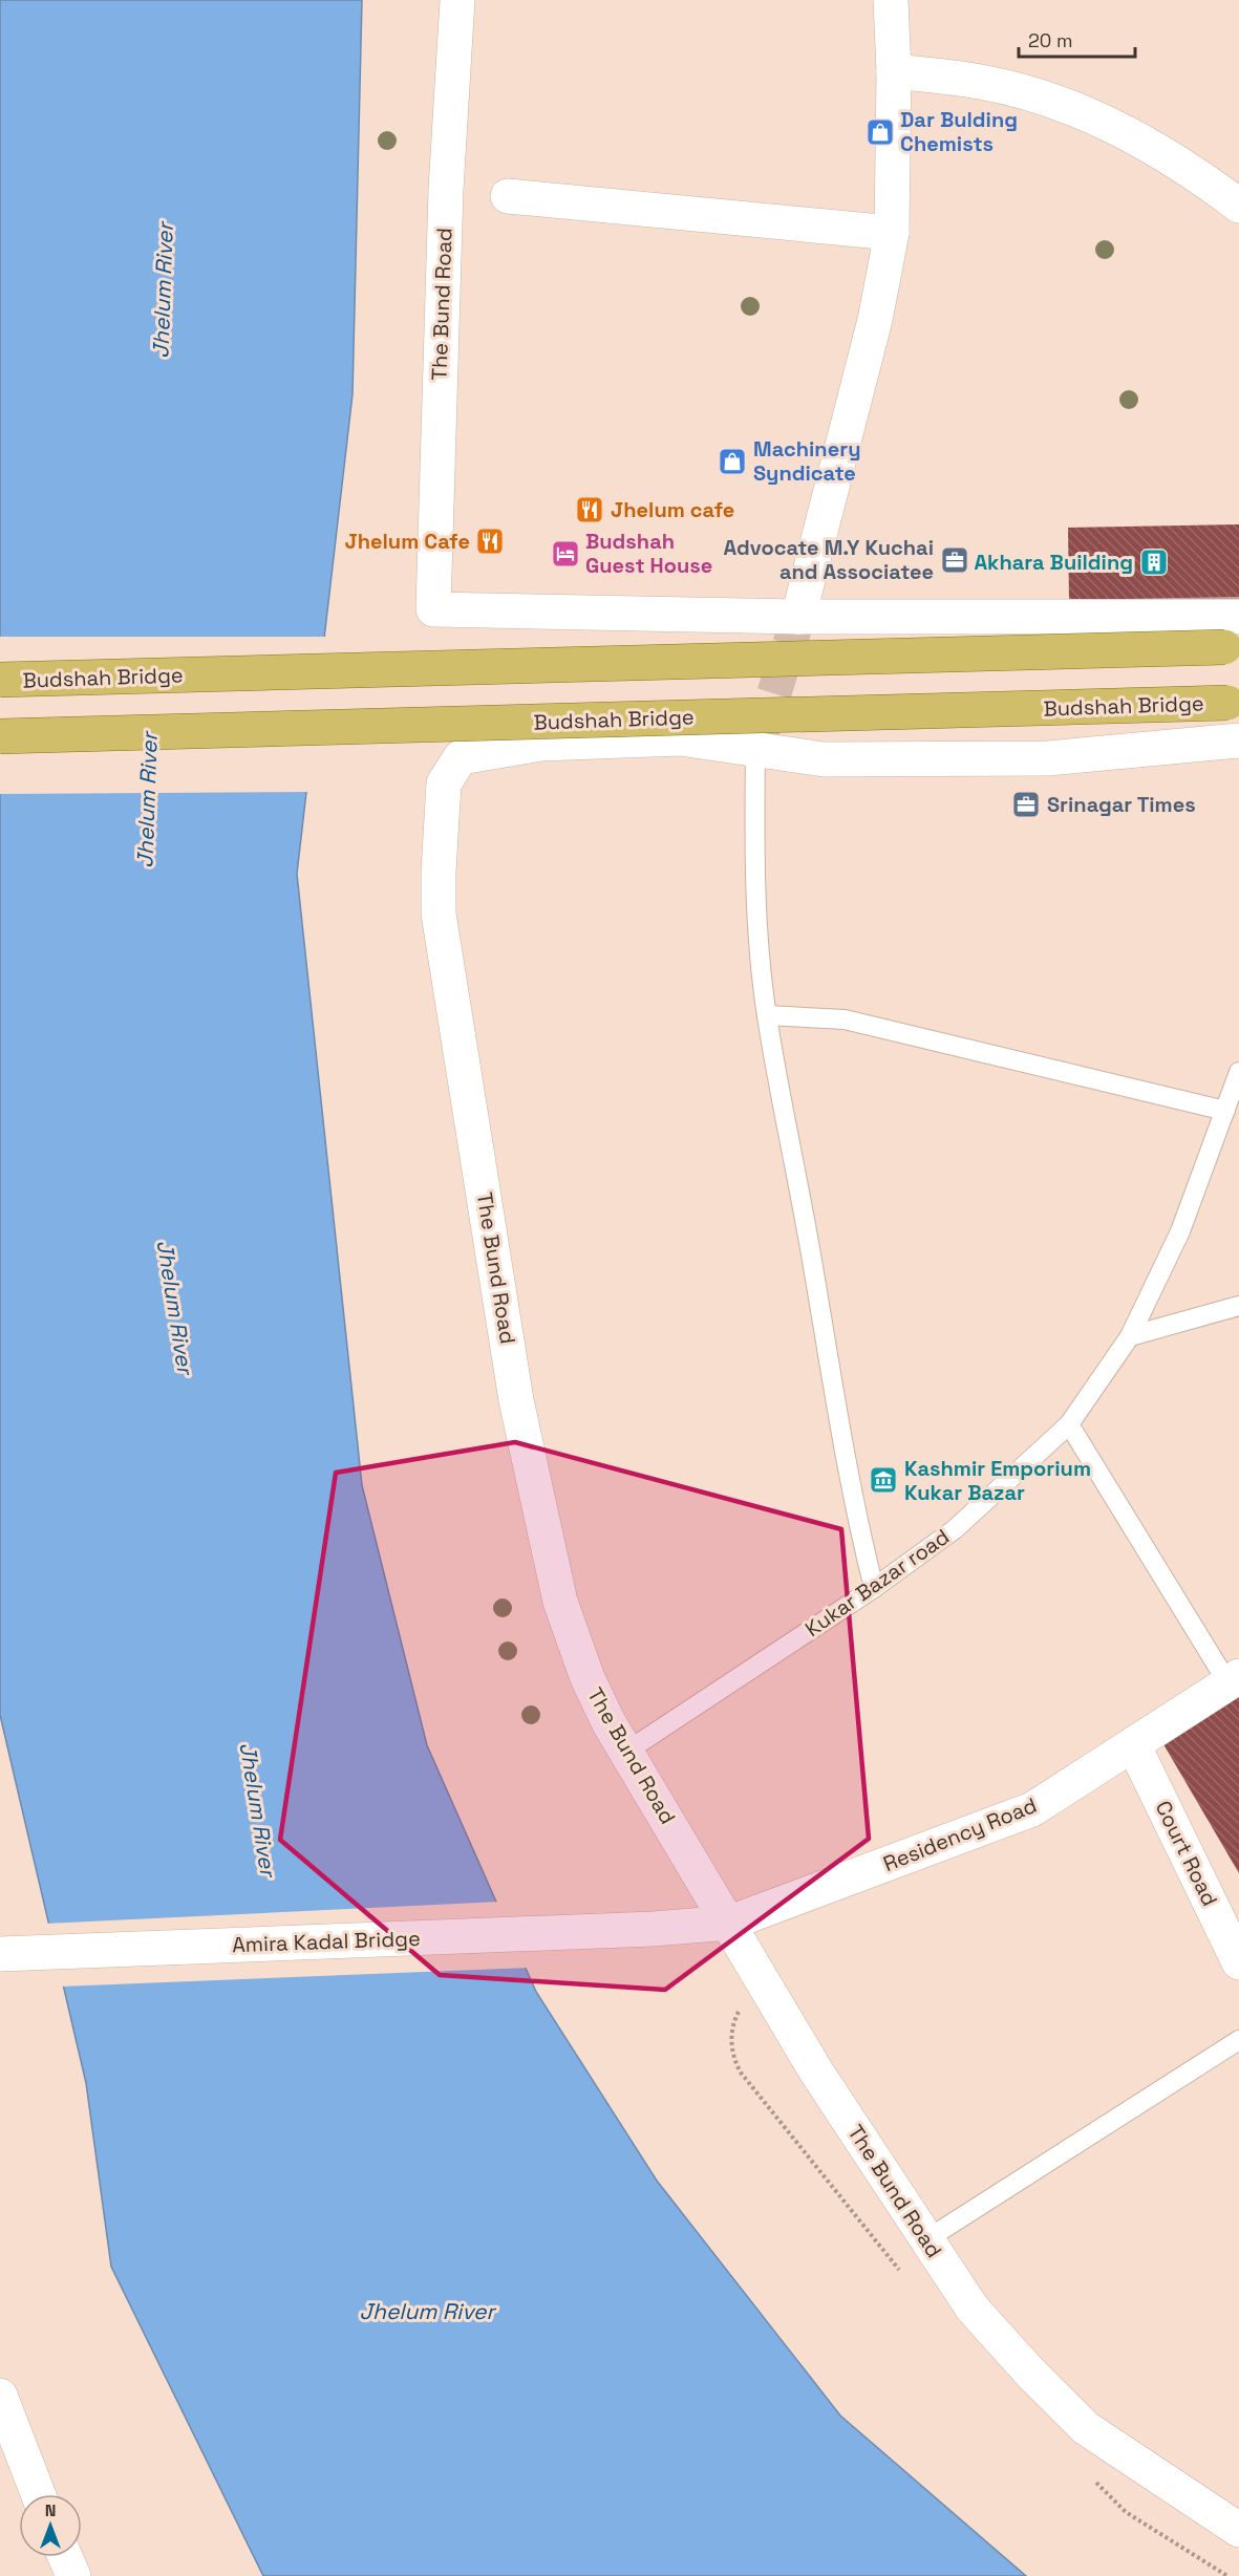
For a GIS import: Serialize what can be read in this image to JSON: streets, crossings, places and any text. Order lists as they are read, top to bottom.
{
  "streets": {
    "main road": ["Budshah Bridge"],
    "street": [
      "The Bund Road",
      "Residency Road",
      "Court Road",
      "Amira Kadal Bridge"
    ],
    "lane": ["Kukar Bazar road"]
  },
  "crossings": [
    ["The Bund Road", "Kukar Bazar road"],
    ["The Bund Road", "Residency Road"],
    ["Residency Road", "Court Road"],
    ["Residency Road", "Amira Kadal Bridge"]
  ],
  "water": ["Jhelum River"],
  "places": {
    "shop": ["Dar Bulding Chemists", "Machinery Syndicate"],
    "restaurant": ["Jhelum cafe", "Jhelum Cafe"],
    "hotel": ["Budshah Guest House"],
    "office": ["Advocate M.Y Kuchai and Associatee", "Srinagar Times"],
    "building": ["Akhara Building"],
    "museum": ["Kashmir Emporium Kukar Bazar"]
  },
  "scale_bar": "20 m",
  "north": "top"
}
